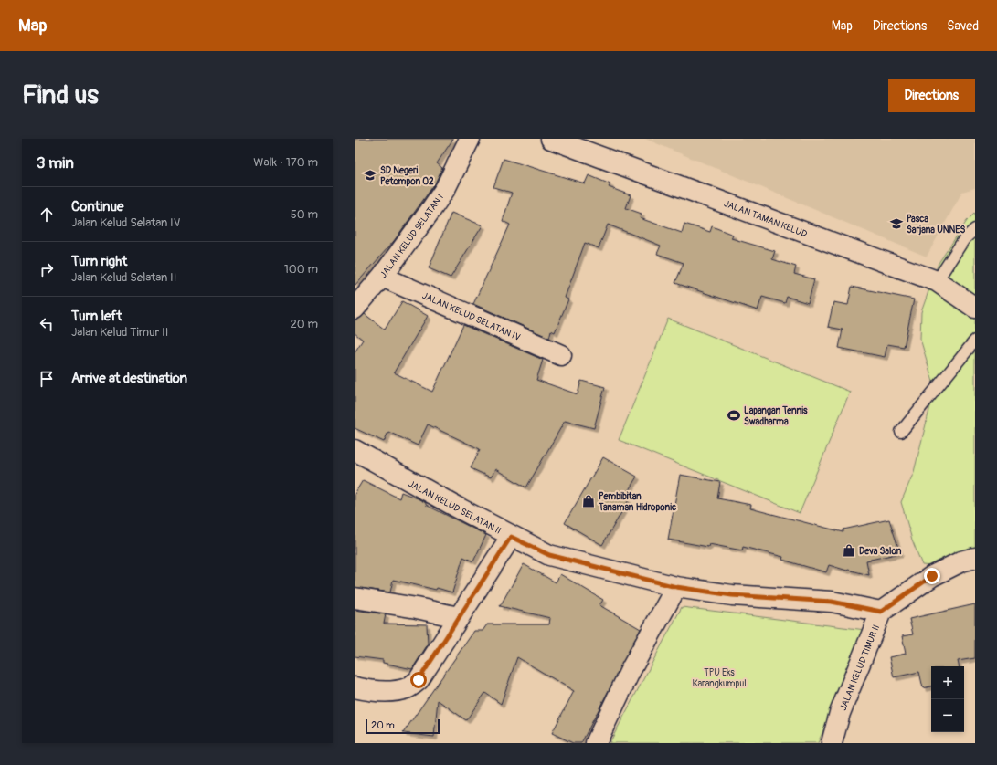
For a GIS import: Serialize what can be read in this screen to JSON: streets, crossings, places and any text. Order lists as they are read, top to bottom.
{
  "streets": {
    "street": [
      "JALAN TAMAN KELUD",
      "JALAN KELUD SELATAN I",
      "JALAN KELUD SELATAN IV",
      "JALAN KELUD SELATAN II",
      "JALAN KELUD TIMUR II"
    ]
  },
  "crossings": [
    ["JALAN KELUD SELATAN I", "JALAN KELUD SELATAN IV"],
    ["JALAN KELUD SELATAN II", "JALAN KELUD TIMUR II"]
  ],
  "parks": ["TPU Eks Karangkumpul"],
  "places": {
    "school or university": ["SD Negeri Petompon 02", "Pasca Sarjana UNNES"],
    "sports": ["Lapangan Tennis Swadharma"],
    "shop": ["Pembibitan Tanaman Hidroponic", "Deva Salon"]
  },
  "scale_bar": "20 m",
  "page": {
    "header": "Map",
    "nav": ["Map", "Directions", "Saved"],
    "buttons": "Directions",
    "title": "Find us",
    "heading": ["3 min", "Walk · 170 m"],
    "list": [
      ["Continue", "Jalan Kelud Selatan IV", "50 m"],
      ["Turn right", "Jalan Kelud Selatan II", "100 m"],
      ["Turn left", "Jalan Kelud Timur II", "20 m"],
      "Arrive at destination"
    ],
    "map_buttons": ["+", "−"],
    "scale": "20 m"
  }
}
